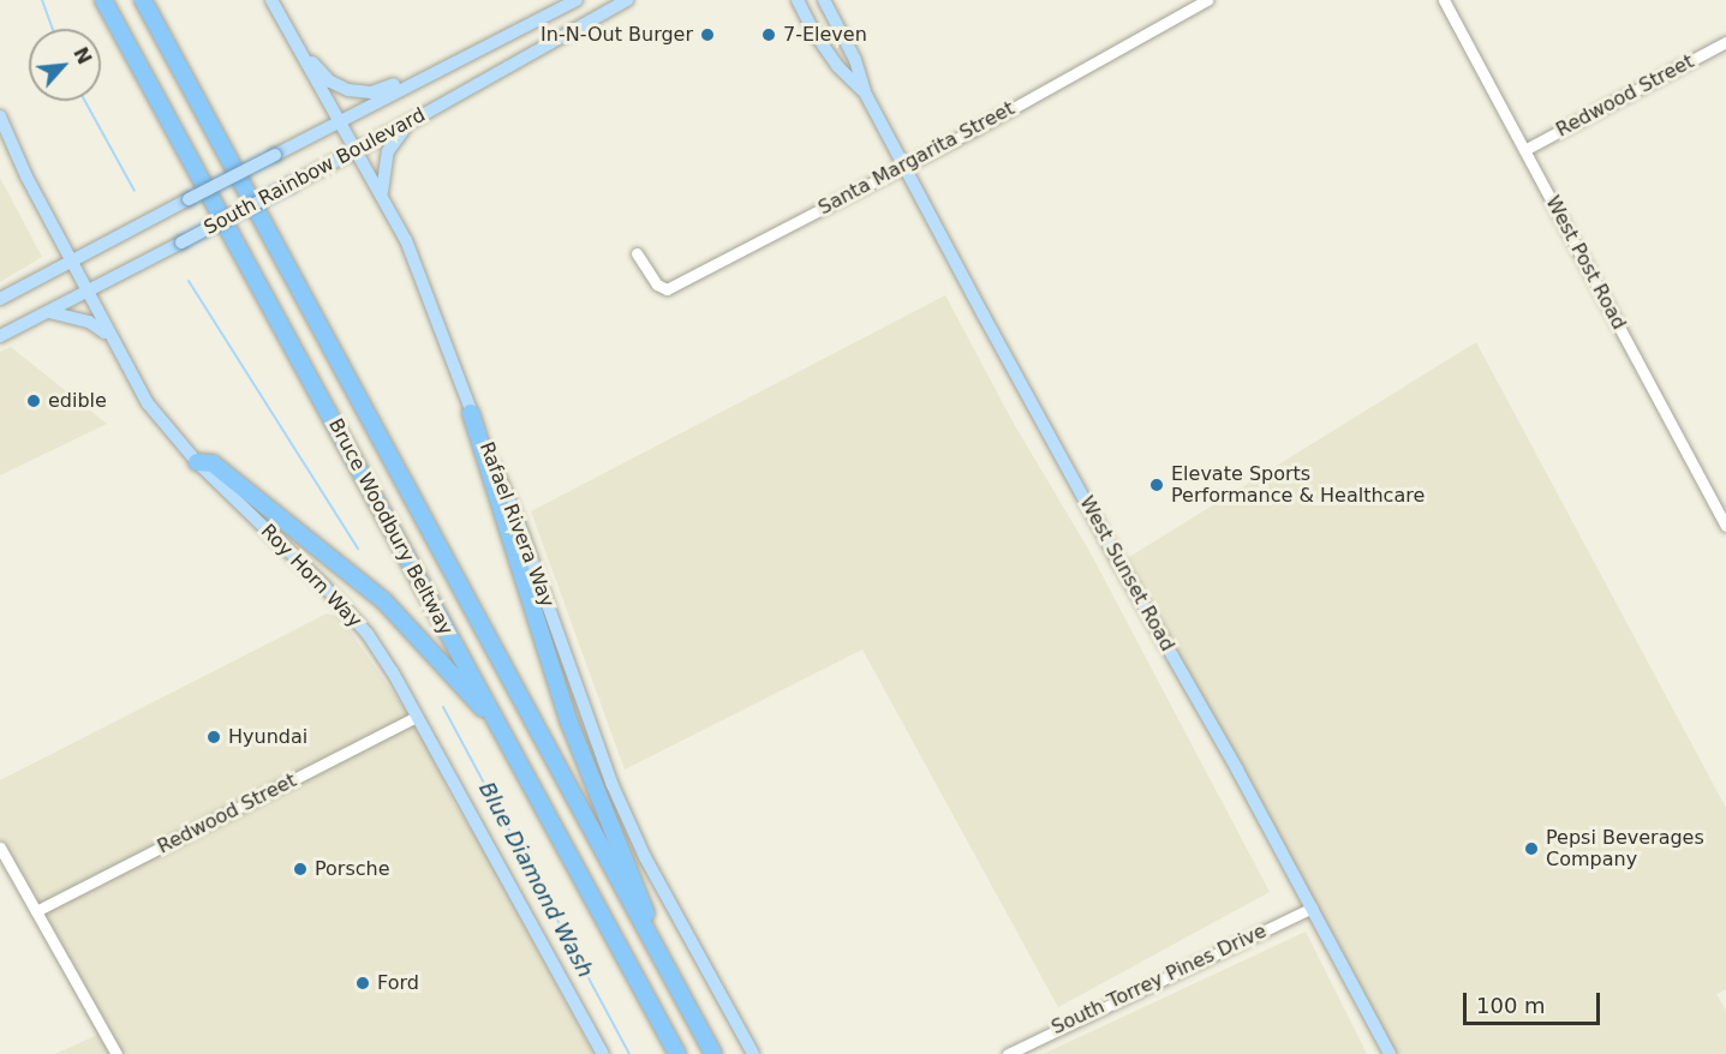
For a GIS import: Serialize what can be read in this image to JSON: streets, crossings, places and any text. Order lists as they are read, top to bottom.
{
  "streets": {
    "highway": ["Bruce Woodbury Beltway"],
    "main road": [
      "South Rainbow Boulevard",
      "Rafael Rivera Way",
      "West Sunset Road",
      "Roy Horn Way"
    ],
    "street": [
      "Redwood Street",
      "Santa Margarita Street",
      "West Post Road",
      "South Torrey Pines Drive"
    ]
  },
  "crossings": [
    ["Redwood Street", "West Post Road"],
    ["Redwood Street", "Roy Horn Way"],
    ["Santa Margarita Street", "West Sunset Road"],
    ["South Rainbow Boulevard", "Rafael Rivera Way"],
    ["South Rainbow Boulevard", "Roy Horn Way"],
    ["West Sunset Road", "South Torrey Pines Drive"]
  ],
  "water": ["Blue Diamond Wash"],
  "places": [
    "In-N-Out Burger",
    "7-Eleven",
    "edible",
    "Elevate Sports Performance & Healthcare",
    "Hyundai",
    "Pepsi Beverages Company",
    "Porsche",
    "Ford"
  ],
  "scale_bar": "100 m",
  "north": "top right"
}
